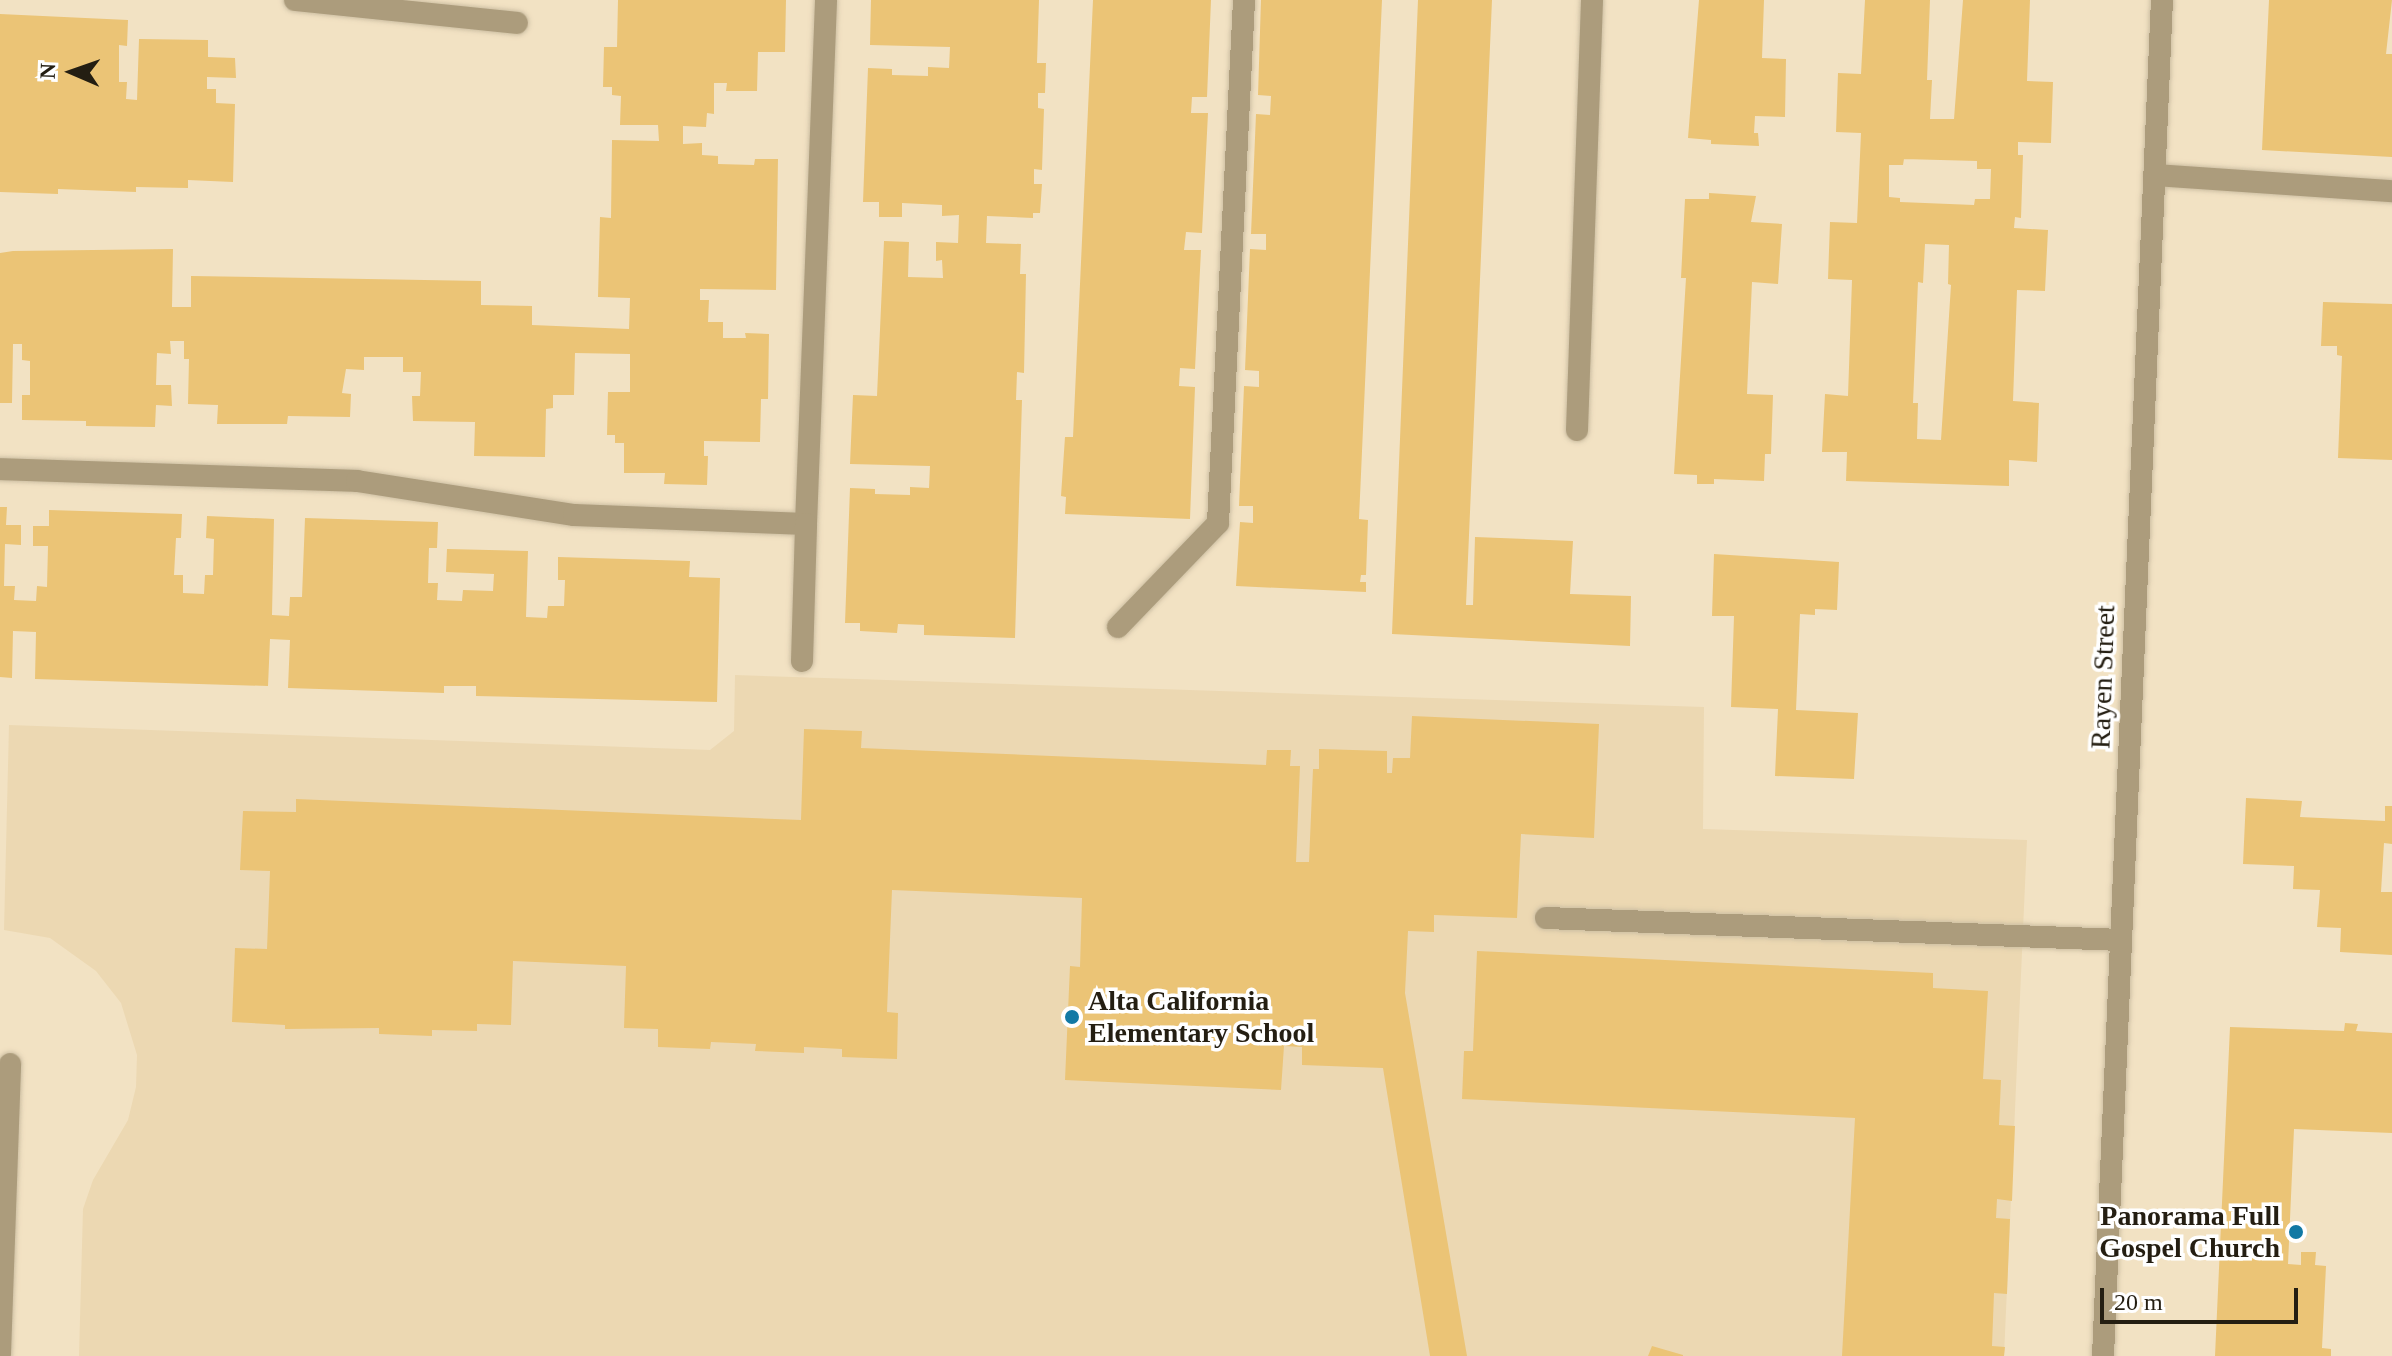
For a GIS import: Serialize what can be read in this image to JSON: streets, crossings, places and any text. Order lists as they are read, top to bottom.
{
  "streets": {
    "street": ["Rayen Street"]
  },
  "places": ["Alta California Elementary School", "Panorama Full Gospel Church"],
  "scale_bar": "20 m",
  "north": "left"
}
